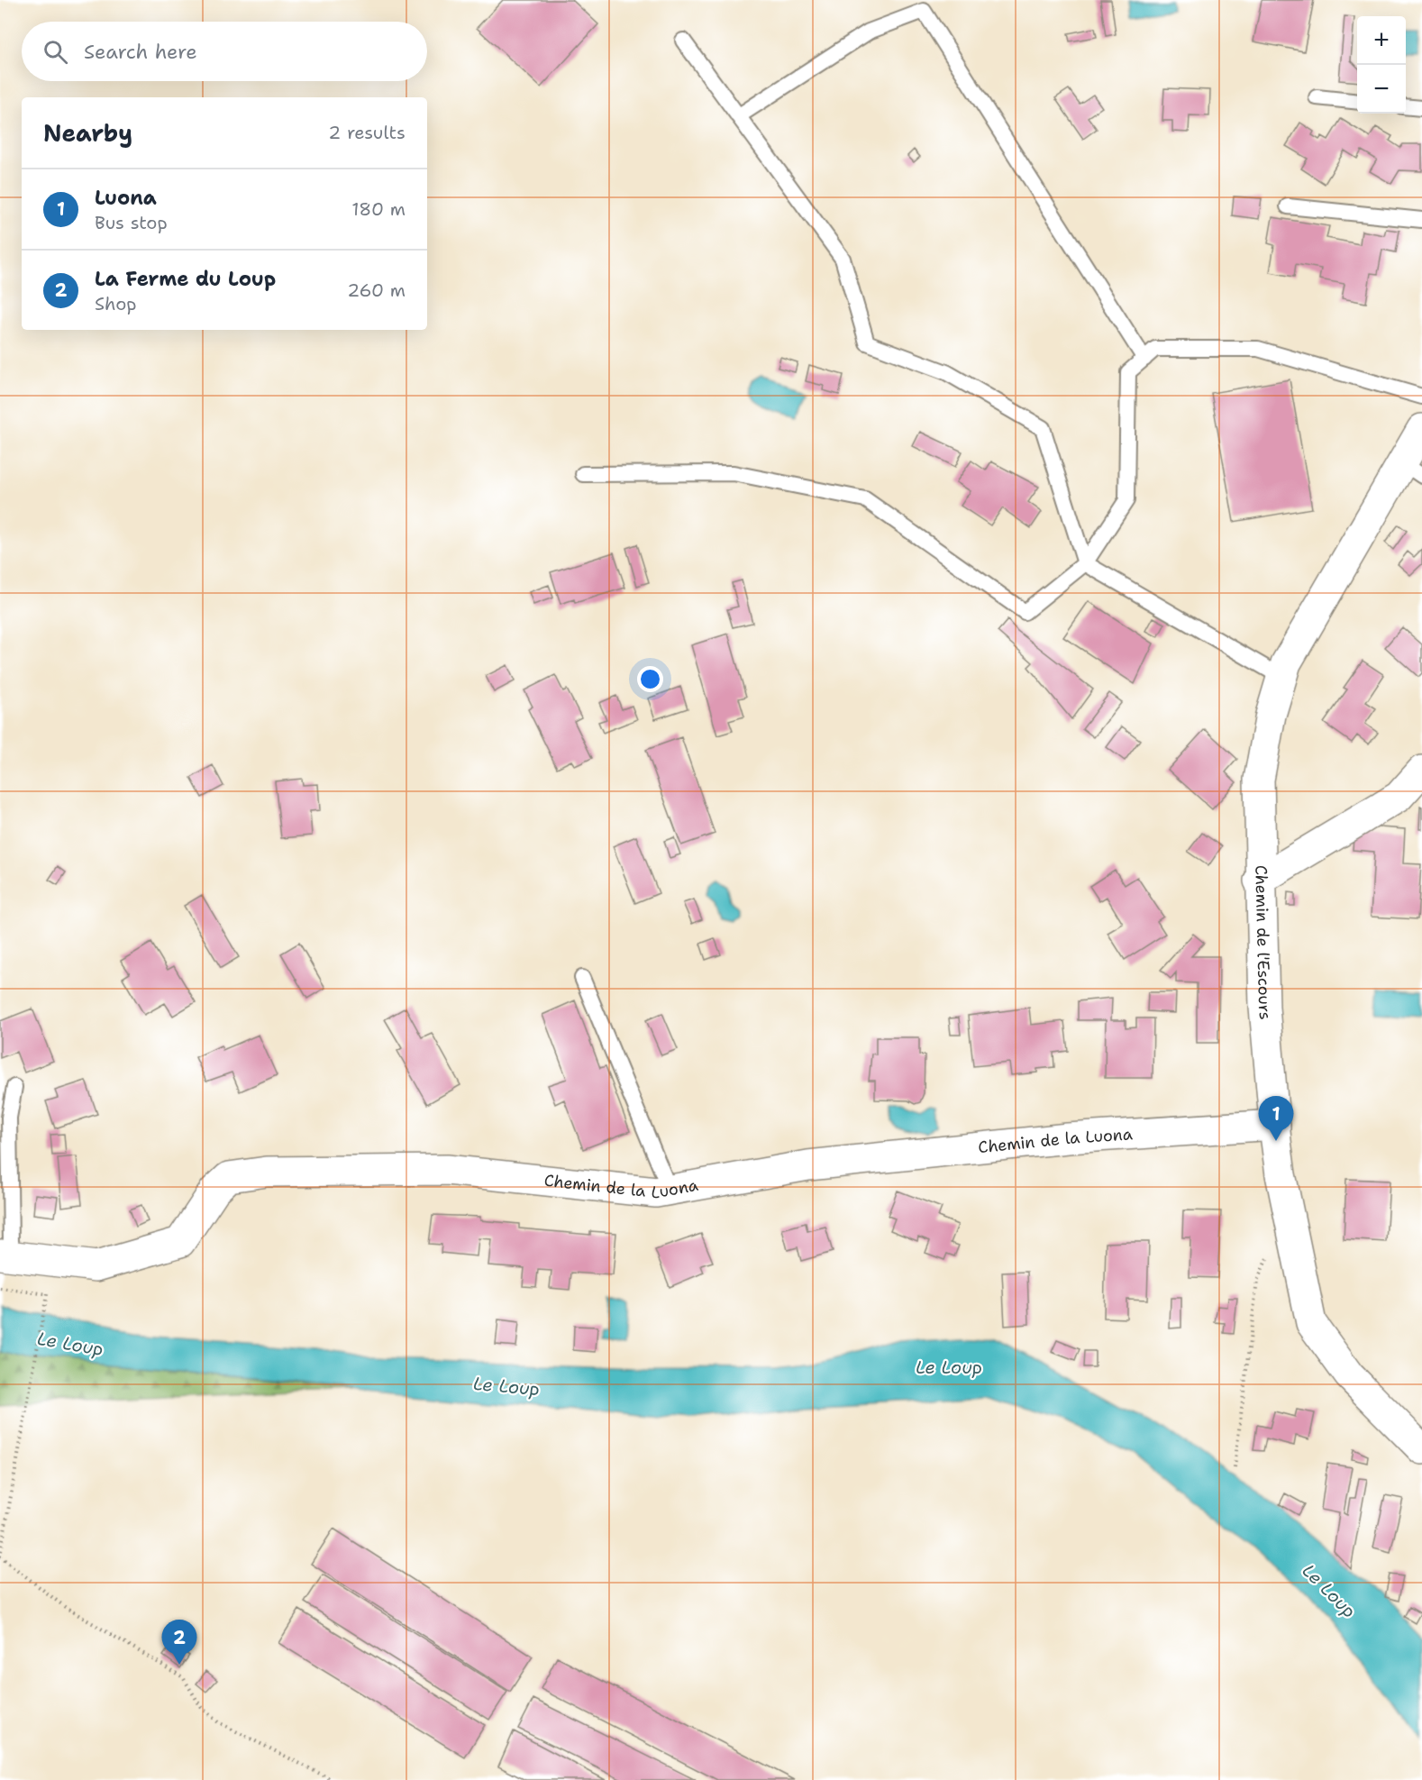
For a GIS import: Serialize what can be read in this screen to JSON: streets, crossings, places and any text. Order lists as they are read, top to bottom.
{
  "streets": {
    "street": ["Chemin de l'Escours", "Chemin de la Luona"]
  },
  "crossings": [
    ["Chemin de l'Escours", "Chemin de la Luona"]
  ],
  "water": ["Le Loup"],
  "page": {
    "map_buttons": ["+", "−"],
    "search": "Search here",
    "heading": ["Nearby", "2 results"],
    "list": [
      {
        "mark": "1",
        "name": "Luona",
        "note": "Bus stop",
        "value": "180 m"
      },
      {
        "mark": "2",
        "name": "La Ferme du Loup",
        "note": "Shop",
        "value": "260 m"
      }
    ],
    "pins": ["1", "2"]
  }
}
